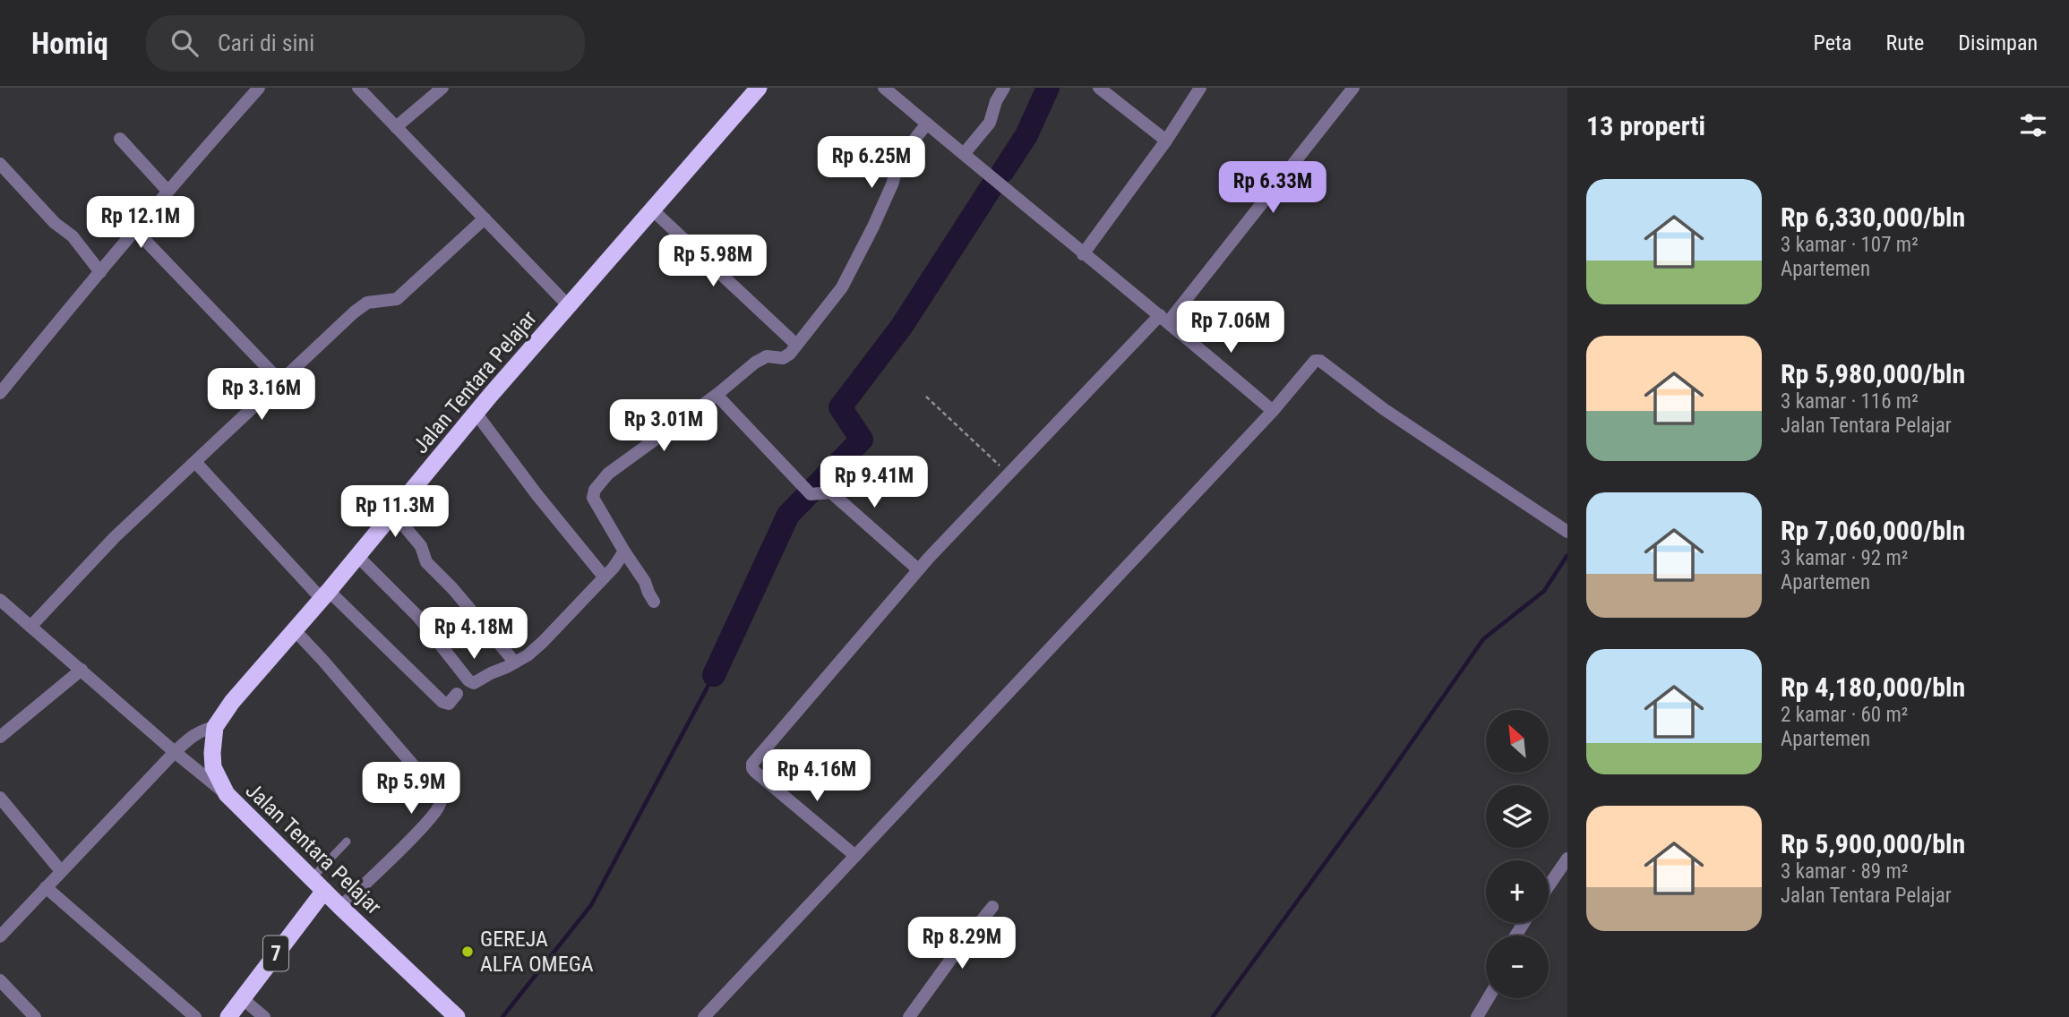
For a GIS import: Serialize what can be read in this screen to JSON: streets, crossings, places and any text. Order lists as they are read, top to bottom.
{
  "streets": {
    "highway": ["Jalan Tentara Pelajar", "7"]
  },
  "crossings": [
    ["Jalan Tentara Pelajar", "7"]
  ],
  "places": ["GEREJA ALFA OMEGA"],
  "north": "top left",
  "page": {
    "header": "Homiq",
    "search": "Cari di sini",
    "nav": ["Peta", "Rute", "Disimpan"],
    "heading": "13 properti",
    "price": [
      "Rp 6.25M",
      "Rp 6.33M",
      "Rp 12.1M",
      "Rp 5.98M",
      "Rp 7.06M",
      "Rp 3.16M",
      "Rp 3.01M",
      "Rp 9.41M",
      "Rp 11.3M",
      "Rp 4.18M",
      "Rp 4.16M",
      "Rp 5.9M",
      "Rp 8.29M"
    ],
    "list": [
      {
        "name": "Rp 6,330,000/bln",
        "note": "3 kamar · 107 m² · Apartemen"
      },
      {
        "name": "Rp 5,980,000/bln",
        "note": "3 kamar · 116 m² · Jalan Tentara Pelajar"
      },
      {
        "name": "Rp 7,060,000/bln",
        "note": "3 kamar · 92 m² · Apartemen"
      },
      {
        "name": "Rp 4,180,000/bln",
        "note": "2 kamar · 60 m² · Apartemen"
      },
      {
        "name": "Rp 5,900,000/bln",
        "note": "3 kamar · 89 m² · Jalan Tentara Pelajar"
      }
    ],
    "map_buttons": ["+", "−"]
  }
}
